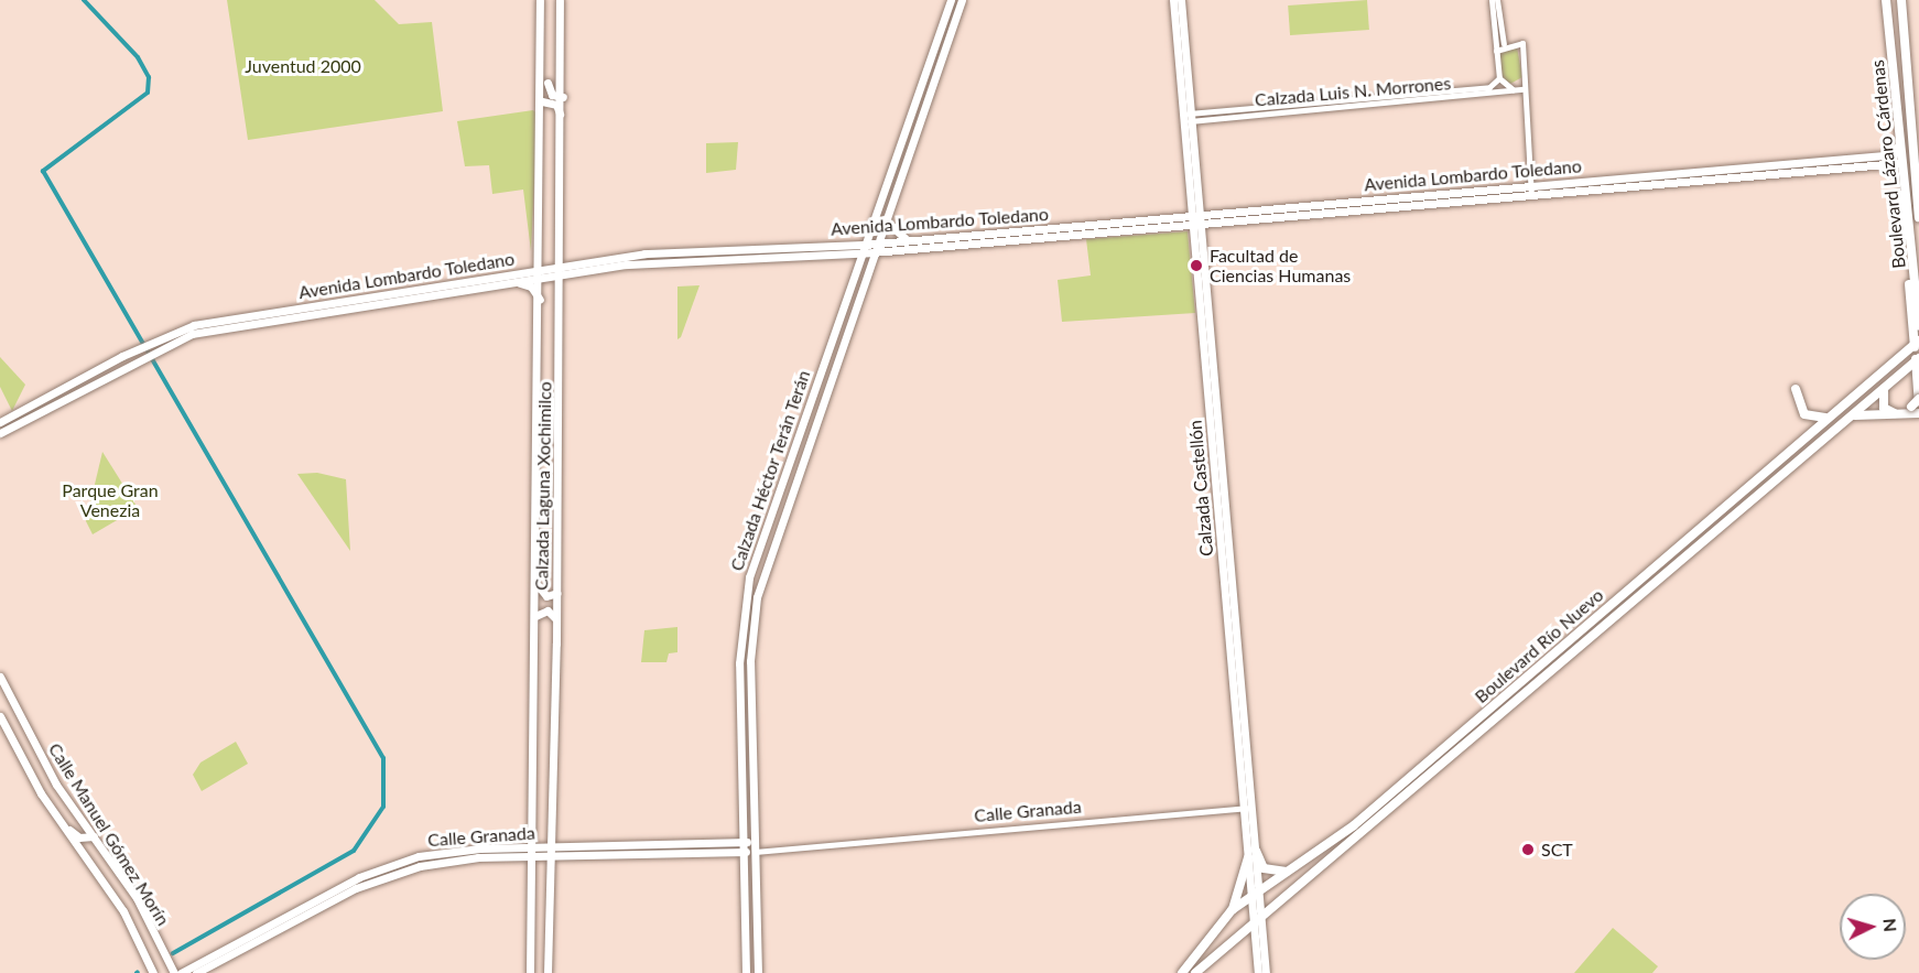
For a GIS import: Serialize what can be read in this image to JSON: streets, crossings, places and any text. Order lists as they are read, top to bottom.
{
  "streets": {
    "highway": ["Boulevard Lázaro Cárdenas", "Boulevard Río Nuevo"],
    "main road": [
      "Avenida Lombardo Toledano",
      "Calzada Héctor Terán Terán",
      "Calzada Laguna Xochimilco",
      "Calzada Castellón",
      "Calle Granada",
      "Calle Manuel Gómez Morín"
    ],
    "street": ["Calzada Luis N. Morrones"]
  },
  "crossings": [
    ["Calzada Luis N. Morrones", "Calzada Castellón"],
    ["Boulevard Lázaro Cárdenas", "Avenida Lombardo Toledano"],
    ["Avenida Lombardo Toledano", "Calzada Héctor Terán Terán"],
    ["Avenida Lombardo Toledano", "Calzada Laguna Xochimilco"],
    ["Avenida Lombardo Toledano", "Calzada Castellón"],
    ["Calzada Héctor Terán Terán", "Calle Granada"],
    ["Calzada Laguna Xochimilco", "Calle Granada"],
    ["Calzada Castellón", "Boulevard Río Nuevo"],
    ["Calzada Castellón", "Calle Granada"]
  ],
  "parks": ["Juventud 2000", "Parque Gran Venezia"],
  "places": ["Facultad de Ciencias Humanas", "SCT"],
  "north": "right"
}
